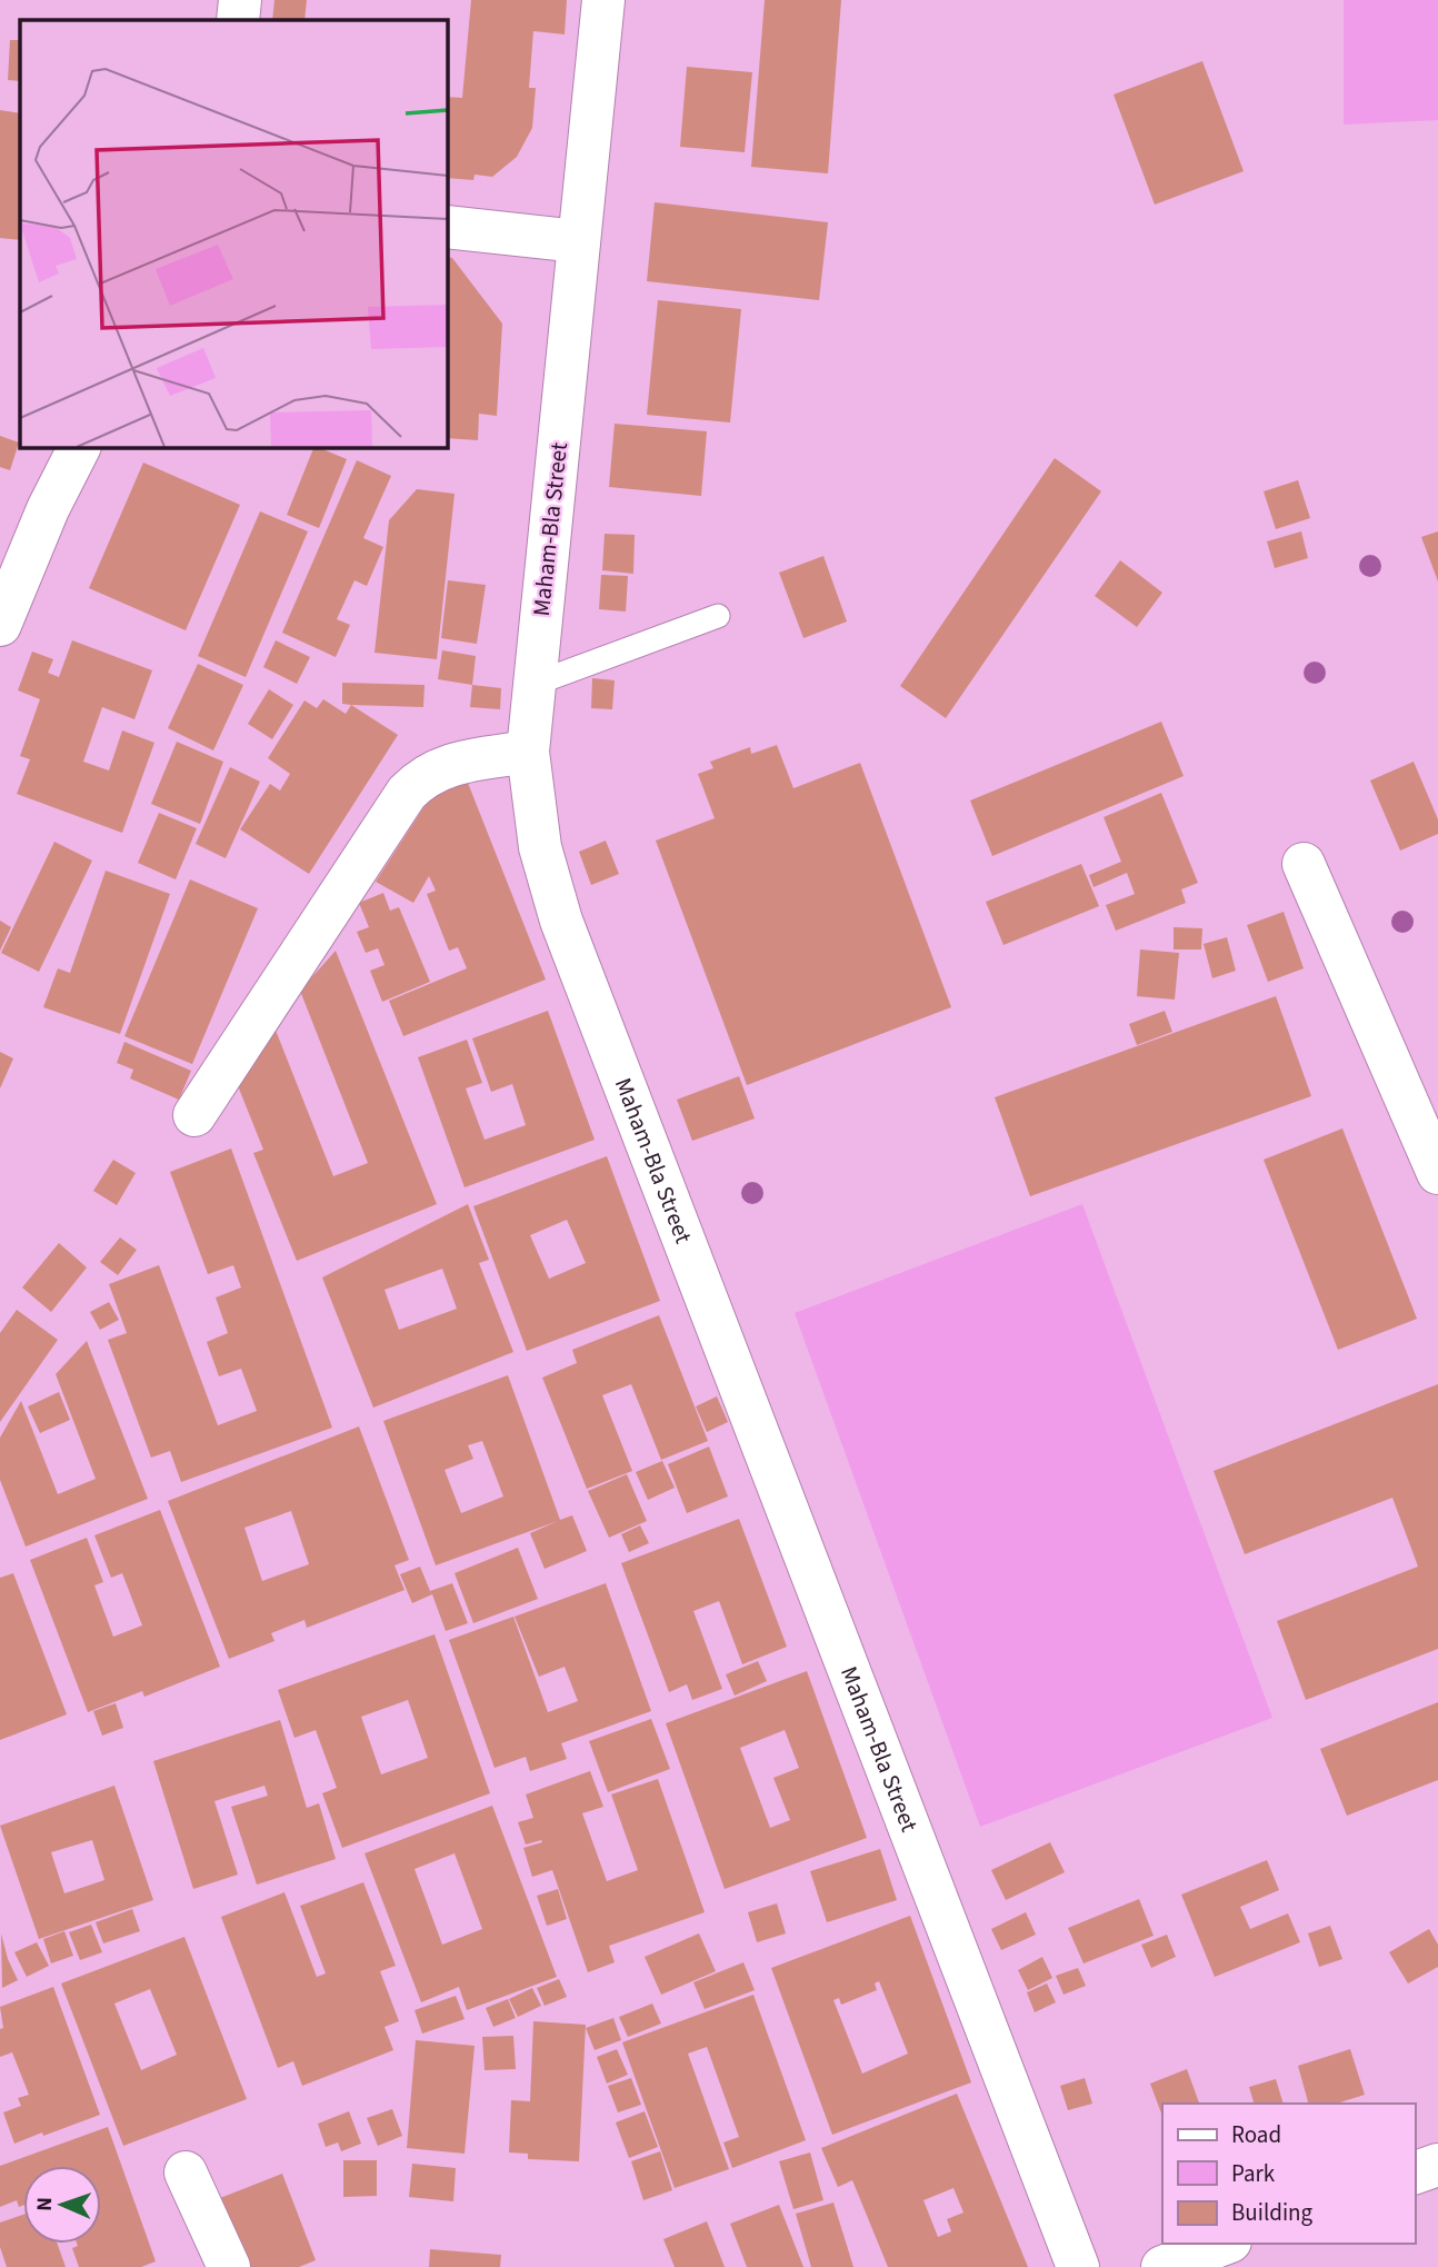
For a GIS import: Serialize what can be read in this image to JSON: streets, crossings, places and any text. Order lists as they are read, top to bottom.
{
  "streets": {
    "street": ["Maham-Bla Street"]
  },
  "legend": ["Road", "Park", "Building"],
  "north": "left"
}
